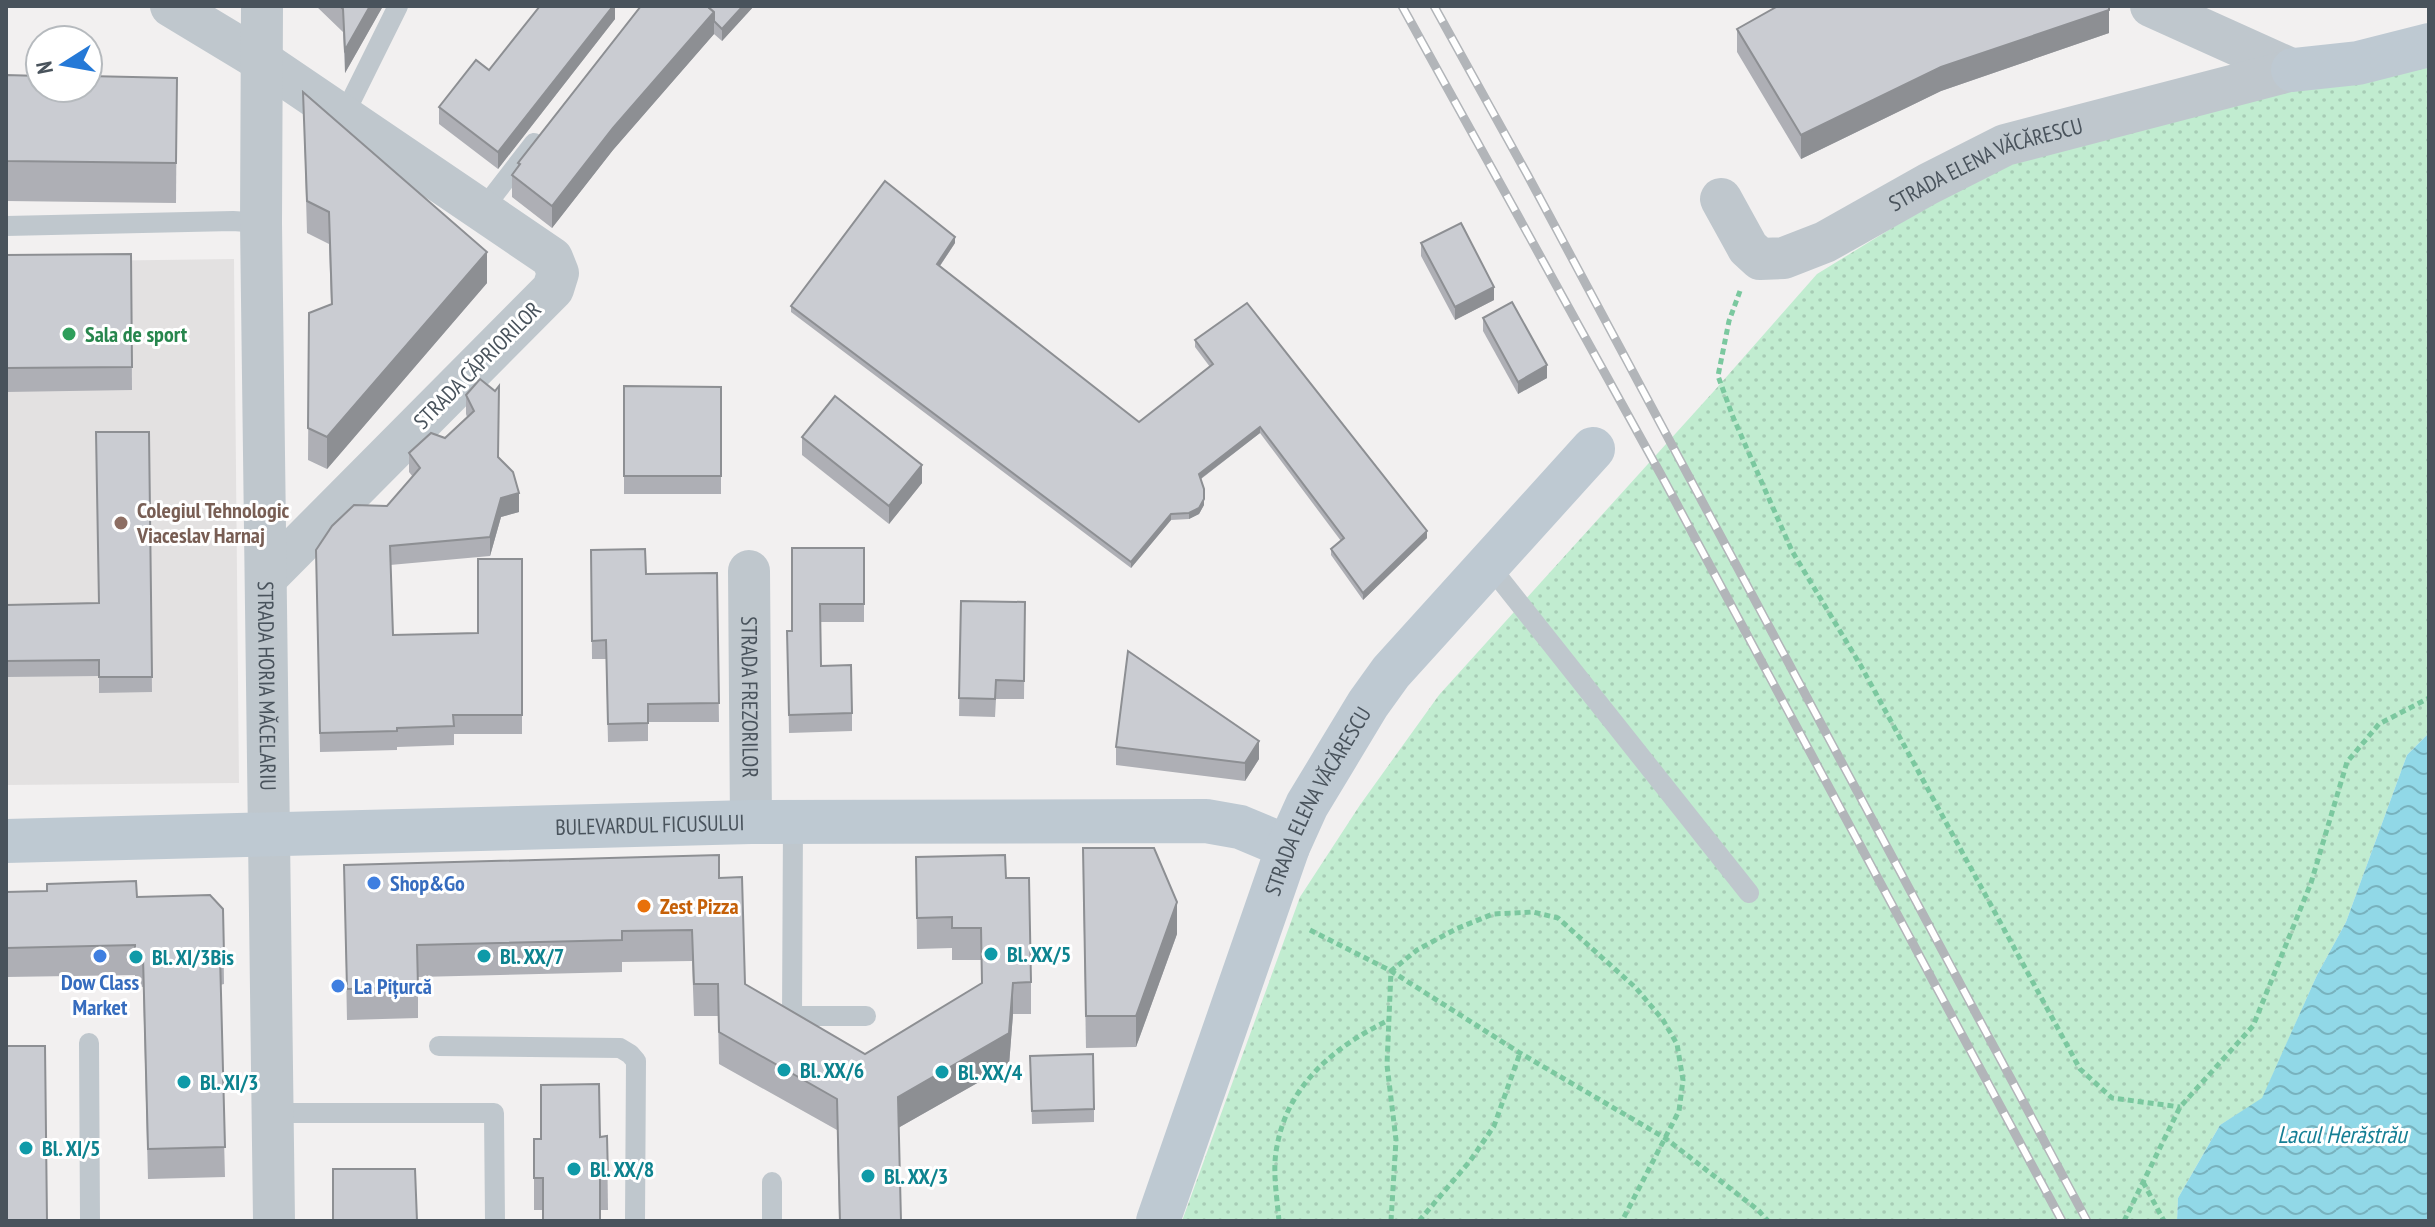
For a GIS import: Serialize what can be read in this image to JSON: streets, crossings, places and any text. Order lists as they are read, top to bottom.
{
  "streets": {
    "street": [
      "STRADA ELENA VĂCĂRESCU",
      "STRADA CĂPRIORILOR",
      "STRADA HORIA MĂCELARIU",
      "STRADA FREZORILOR",
      "BULEVARDUL FICUSULUI"
    ]
  },
  "crossings": [
    ["STRADA ELENA VĂCĂRESCU", "BULEVARDUL FICUSULUI"],
    ["STRADA CĂPRIORILOR", "STRADA HORIA MĂCELARIU"],
    ["STRADA HORIA MĂCELARIU", "BULEVARDUL FICUSULUI"],
    ["STRADA FREZORILOR", "BULEVARDUL FICUSULUI"]
  ],
  "water": ["Lacul Herăstrău"],
  "places": [
    "Sala de sport",
    "Colegiul Tehnologic Viaceslav Harnaj",
    "Shop&Go",
    "Zest Pizza",
    "Bl. XX/5",
    "Dow Class Market",
    "Bl. XX/7",
    "Bl. XI/3Bis",
    "La Pițurcă",
    "Bl. XX/6",
    "Bl. XX/4",
    "Bl. XI/3",
    "Bl. XI/5",
    "Bl. XX/8",
    "Bl. XX/3"
  ],
  "north": "left"
}
